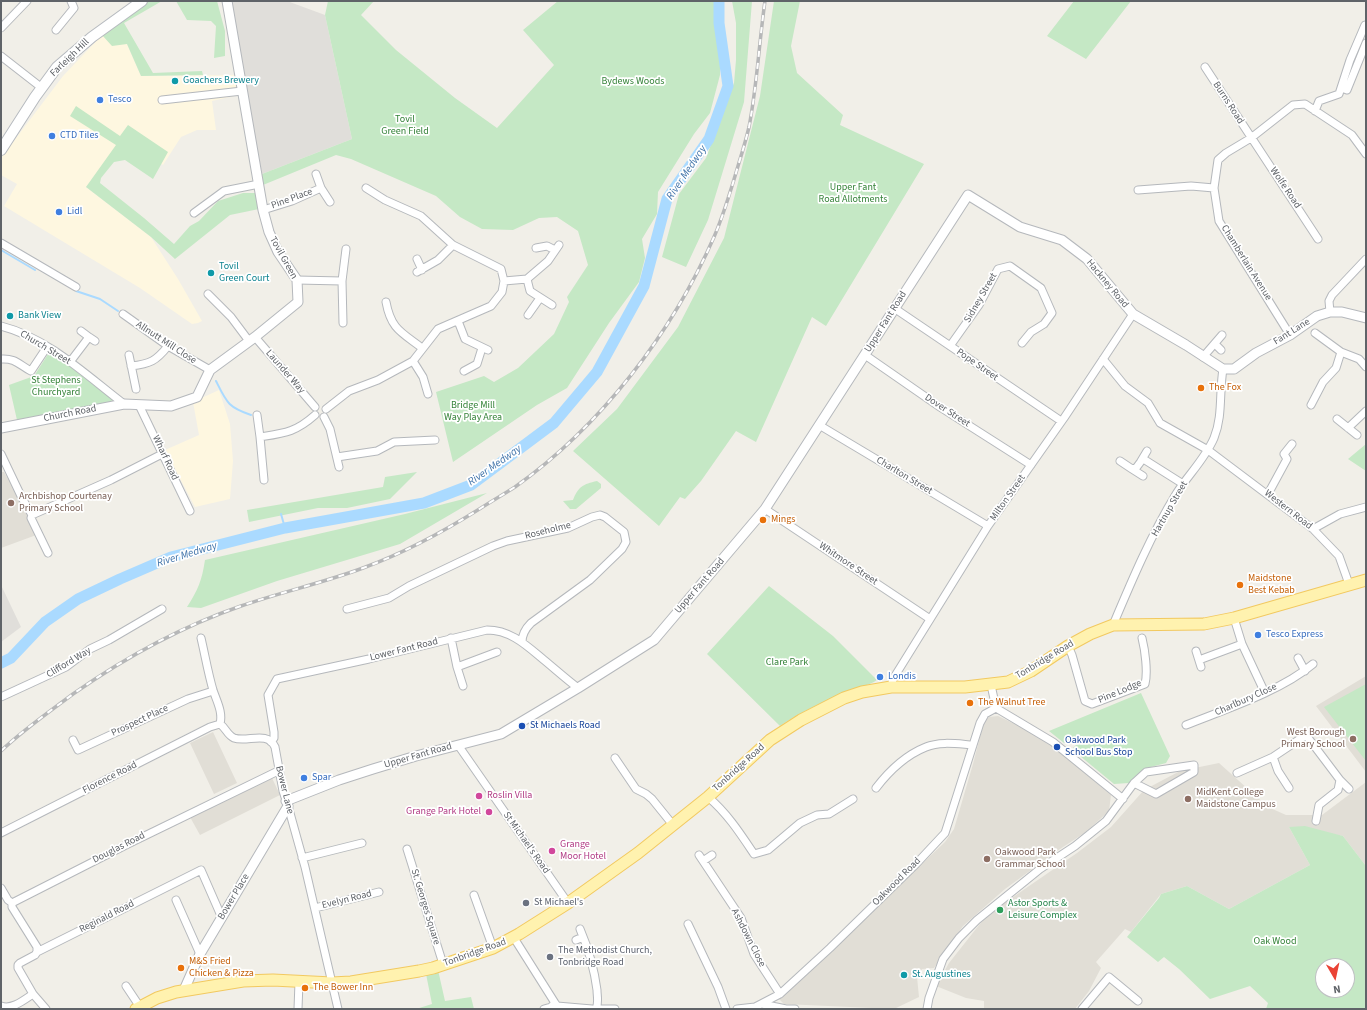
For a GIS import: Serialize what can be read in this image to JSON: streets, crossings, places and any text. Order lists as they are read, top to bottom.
{
  "streets": {
    "main road": ["Farleigh Hill", "Tonbridge Road"],
    "street": [
      "Burns Road",
      "Wolfe Road",
      "Pine Place",
      "Tovil Green",
      "Chamberlain Avenue",
      "Hackney Road",
      "Sidney Street",
      "Upper Fant Road",
      "Fant Lane",
      "Allnutt Mill Close",
      "Church Street",
      "Pope Street",
      "Launder Way",
      "Dover Street",
      "Church Road",
      "Wharf Road",
      "Charlton Street",
      "Milton Street",
      "Hartnup Street",
      "Western Road",
      "Roseholme",
      "Whitmore Street",
      "Lower Fant Road",
      "Clifford Way",
      "Pine Lodge",
      "Charlbury Close",
      "Prospect Place",
      "Florence Road",
      "Bower Lane",
      "St Michael's Road",
      "Douglas Road",
      "Oakwood Road",
      "Bower Place",
      "Evelyn Road",
      "St. Georges Square",
      "Reginald Road",
      "Ashdown Close"
    ]
  },
  "crossings": [
    ["Burns Road", "Wolfe Road"],
    ["Burns Road", "Chamberlain Avenue"],
    ["Wolfe Road", "Chamberlain Avenue"],
    ["Pine Place", "Tovil Green"],
    ["Tovil Green", "Launder Way"],
    ["Chamberlain Avenue", "Fant Lane"],
    ["Hackney Road", "Upper Fant Road"],
    ["Hackney Road", "Fant Lane"],
    ["Hackney Road", "Milton Street"],
    ["Hackney Road", "Hartnup Street"],
    ["Sidney Street", "Pope Street"],
    ["Upper Fant Road", "Pope Street"],
    ["Upper Fant Road", "Dover Street"],
    ["Upper Fant Road", "Charlton Street"],
    ["Upper Fant Road", "Whitmore Street"],
    ["Upper Fant Road", "Lower Fant Road"],
    ["Upper Fant Road", "Bower Lane"],
    ["Upper Fant Road", "St Michael's Road"],
    ["Upper Fant Road", "Bower Place"],
    ["Fant Lane", "Hartnup Street"],
    ["Allnutt Mill Close", "Church Road"],
    ["Church Street", "Church Road"],
    ["Pope Street", "Milton Street"],
    ["Dover Street", "Milton Street"],
    ["Church Road", "Wharf Road"],
    ["Charlton Street", "Milton Street"],
    ["Milton Street", "Western Road"],
    ["Milton Street", "Whitmore Street"],
    ["Milton Street", "Tonbridge Road"],
    ["Hartnup Street", "Western Road"],
    ["Hartnup Street", "Tonbridge Road"],
    ["Western Road", "Tonbridge Road"],
    ["Roseholme", "Lower Fant Road"],
    ["Lower Fant Road", "Bower Lane"],
    ["Tonbridge Road", "Pine Lodge"],
    ["Tonbridge Road", "Bower Lane"],
    ["Tonbridge Road", "St Michael's Road"],
    ["Tonbridge Road", "Bower Place"],
    ["Tonbridge Road", "St. Georges Square"],
    ["Bower Lane", "Douglas Road"],
    ["Bower Lane", "Bower Place"],
    ["Bower Lane", "Evelyn Road"],
    ["Oakwood Road", "Ashdown Close"],
    ["Bower Place", "Reginald Road"]
  ],
  "water": ["River Medway"],
  "parks": [
    "Bydews Woods",
    "Tovil Green Field",
    "Upper Fant Road Allotments",
    "St Stephens Churchyard",
    "Bridge Mill Way Play Area",
    "Clare Park",
    "Oak Wood"
  ],
  "places": [
    "Goachers Brewery",
    "Tesco",
    "CTD Tiles",
    "Lidl",
    "Tovil Green Court",
    "Bank View",
    "The Fox",
    "Archbishop Courtenay Primary School",
    "Mings",
    "Maidstone Best Kebab",
    "Tesco Express",
    "Londis",
    "The Walnut Tree",
    "St Michaels Road",
    "West Borough Primary School",
    "Oakwood Park School Bus Stop",
    "Spar",
    "Roslin Villa",
    "MidKent College Maidstone Campus",
    "Grange Park Hotel",
    "Grange Moor Hotel",
    "Oakwood Park Grammar School",
    "St Michael's",
    "Astor Sports & Leisure Complex",
    "The Methodist Church, Tonbridge Road",
    "M&S Fried Chicken & Pizza",
    "St. Augustines",
    "The Bower Inn"
  ],
  "north": "bottom"
}
